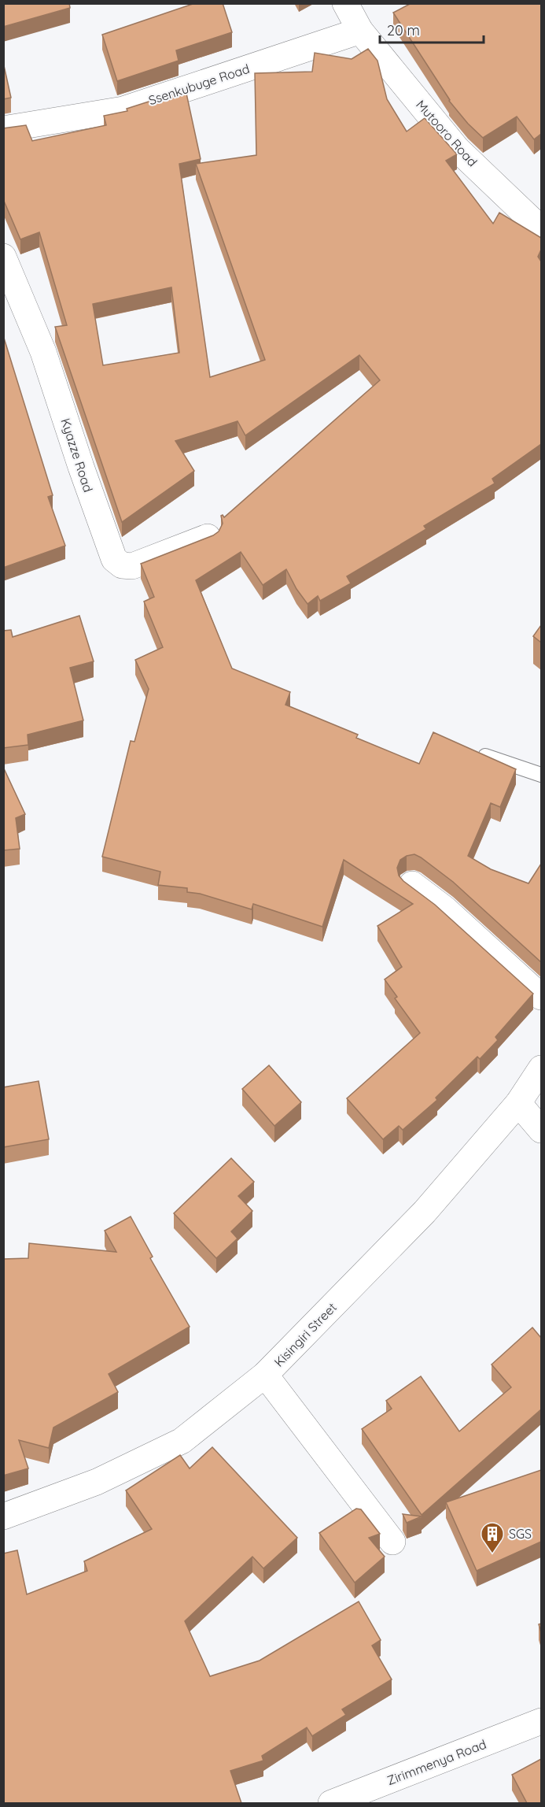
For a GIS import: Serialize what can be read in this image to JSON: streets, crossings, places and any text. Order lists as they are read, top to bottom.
{
  "streets": {
    "street": [
      "Ssenkubuge Road",
      "Mutooro Road",
      "Kyazze Road",
      "Kisingiri Street",
      "Zirimmenya Road"
    ]
  },
  "crossings": [
    ["Ssenkubuge Road", "Mutooro Road"]
  ],
  "places": {
    "building": ["SGS"]
  },
  "scale_bar": "20 m"
}
